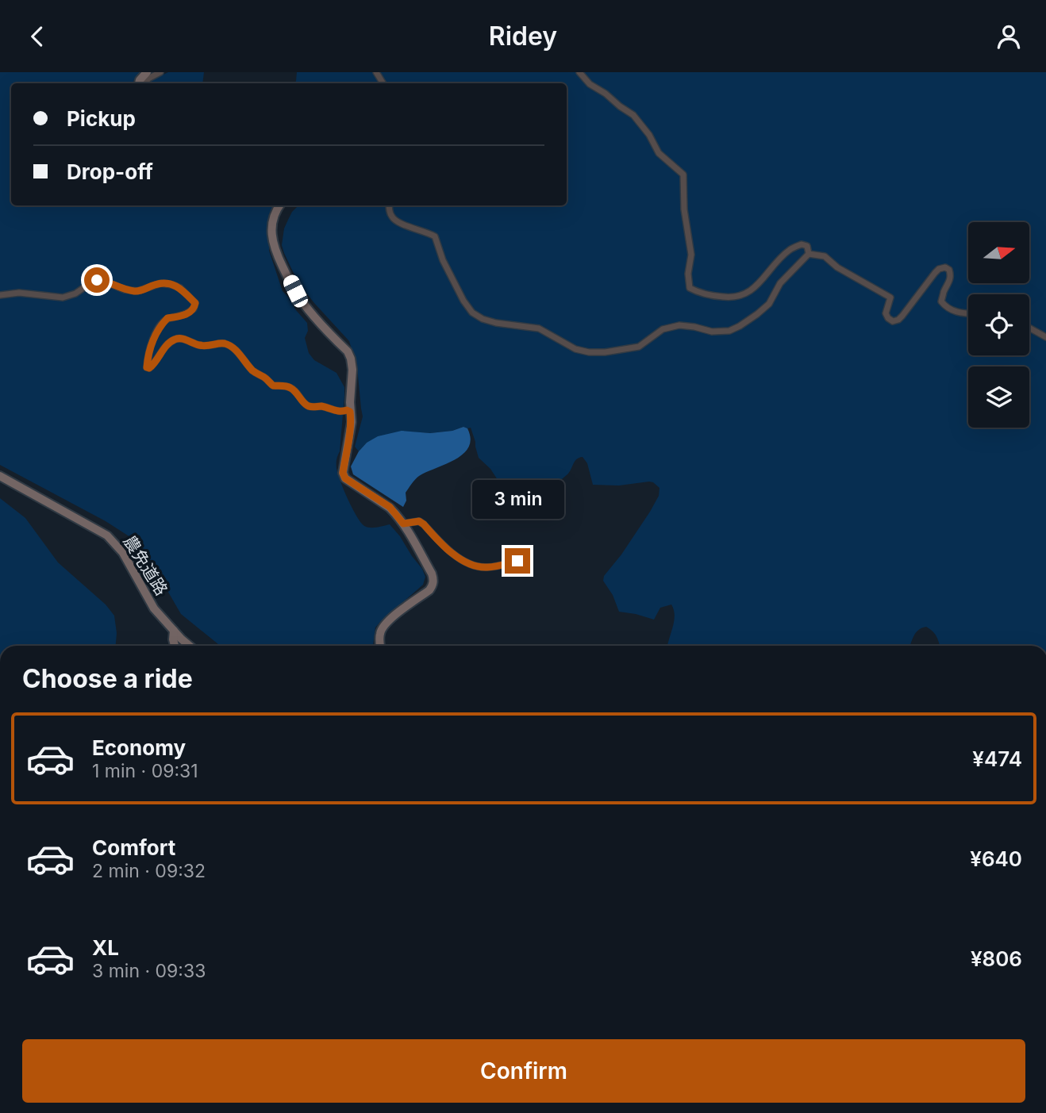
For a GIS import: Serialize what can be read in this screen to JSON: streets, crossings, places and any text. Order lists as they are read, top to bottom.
{
  "streets": {
    "street": ["農免道路"]
  },
  "north": "right",
  "page": {
    "header": "Ridey",
    "banner": ["Pickup", "Drop-off"],
    "bubble": "3 min",
    "heading": "Choose a ride",
    "list": [
      {
        "name": "Economy",
        "note": "1 min · 09:31",
        "value": "¥474"
      },
      {
        "name": "Comfort",
        "note": "2 min · 09:32",
        "value": "¥640"
      },
      {
        "name": "XL",
        "note": "3 min · 09:33",
        "value": "¥806"
      }
    ],
    "buttons": "Confirm"
  }
}
